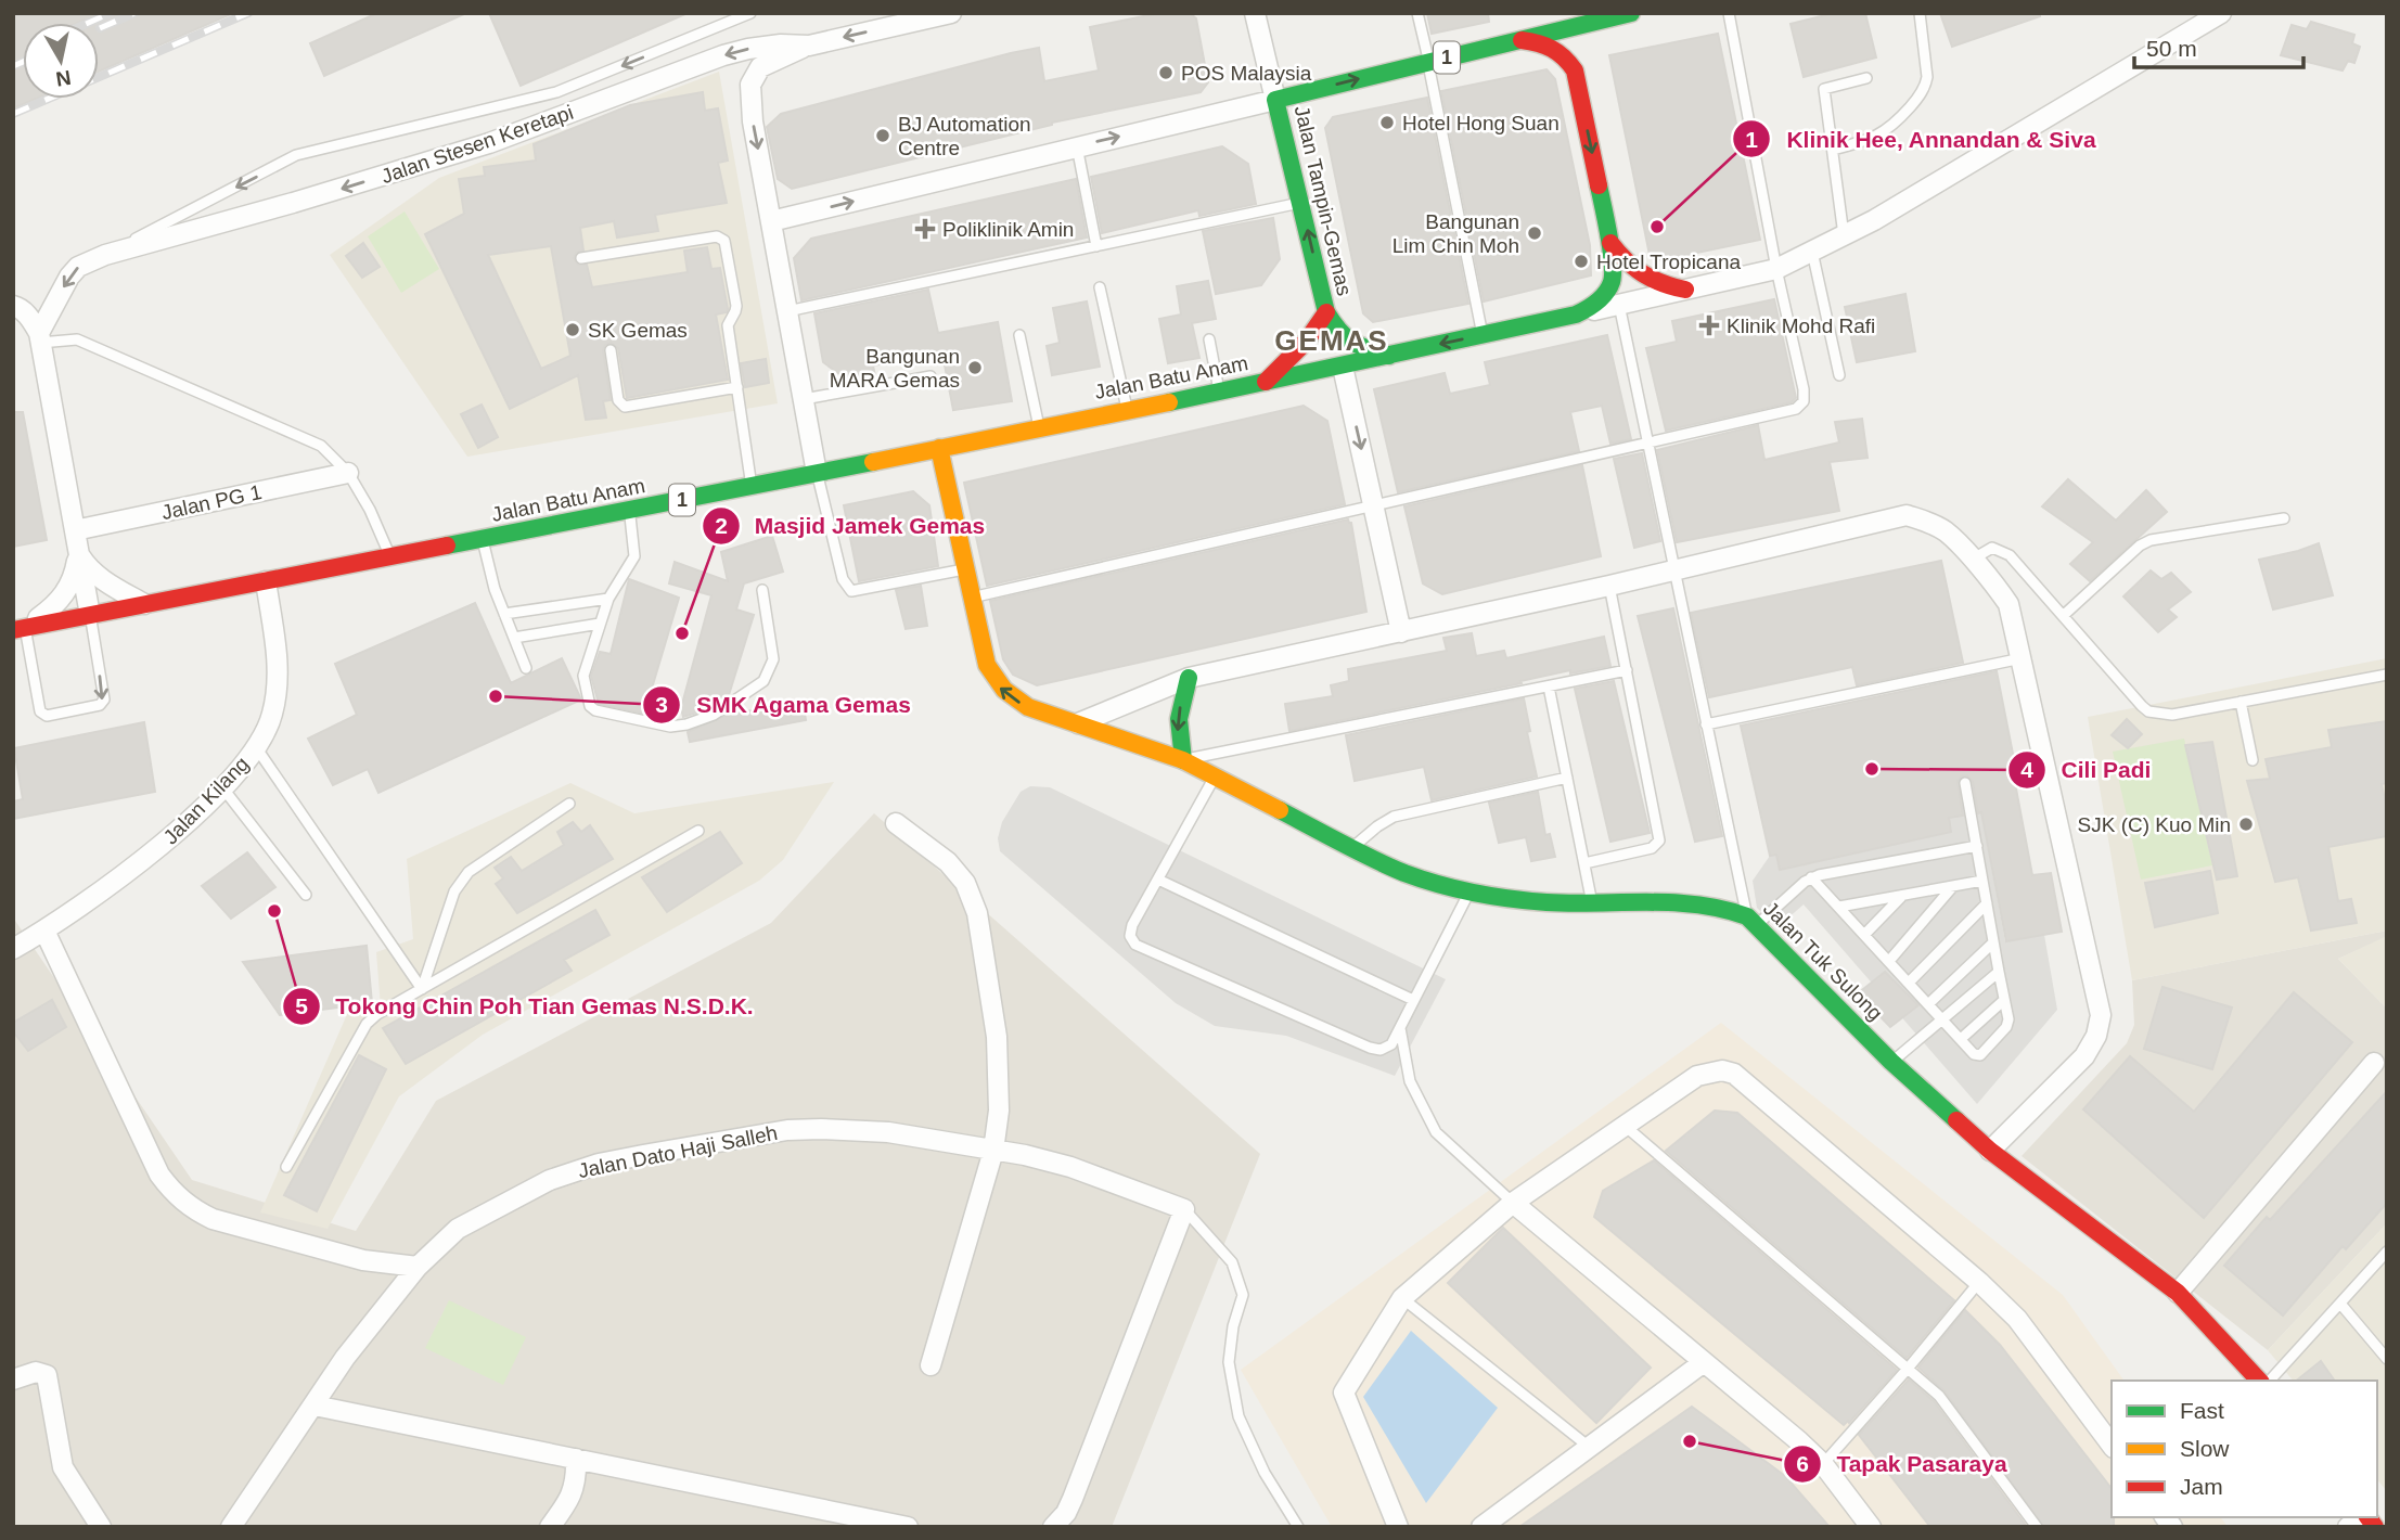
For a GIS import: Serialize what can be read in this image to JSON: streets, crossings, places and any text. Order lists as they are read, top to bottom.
{
  "streets": {
    "main road": [
      "1",
      "Jalan Tampin-Gemas",
      "Jalan Batu Anam",
      "Jalan Tuk Sulong"
    ],
    "street": [
      "Jalan Stesen Keretapi",
      "Jalan PG 1",
      "Jalan Kilang",
      "Jalan Dato Haji Salleh"
    ]
  },
  "crossings": [
    ["1", "Jalan Tampin-Gemas"],
    ["1", "Jalan Batu Anam"],
    ["Jalan Batu Anam", "Jalan Kilang"],
    ["Jalan Batu Anam", "Jalan Tuk Sulong"]
  ],
  "one_way": ["Jalan Stesen Keretapi"],
  "districts": ["GEMAS"],
  "places": {
    "other": [
      "POS Malaysia",
      "Hotel Hong Suan",
      "BJ Automation Centre",
      "Klinik Hee, Annandan & Siva",
      "Bangunan Lim Chin Moh",
      "Hotel Tropicana",
      "SK Gemas",
      "Bangunan MARA Gemas",
      "Masjid Jamek Gemas",
      "SMK Agama Gemas",
      "Cili Padi",
      "SJK (C) Kuo Min",
      "Tokong Chin Poh Tian Gemas N.S.D.K.",
      "Tapak Pasaraya"
    ],
    "health": ["Poliklinik Amin", "Klinik Mohd Rafi"]
  },
  "legend": ["Fast", "Slow", "Jam"],
  "scale_bar": "50 m",
  "north": "bottom"
}
